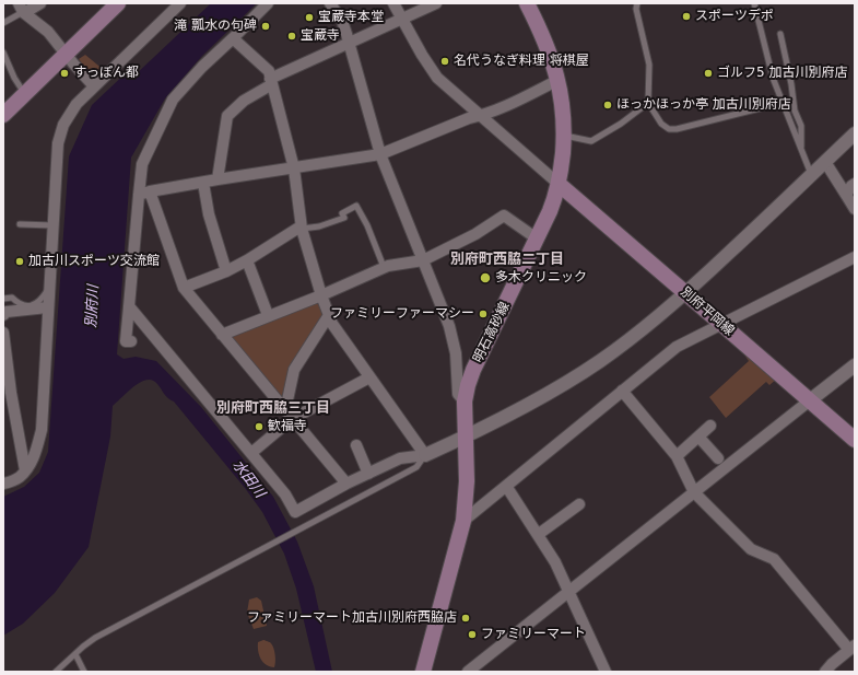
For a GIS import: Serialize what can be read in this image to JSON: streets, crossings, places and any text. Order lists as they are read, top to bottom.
{
  "streets": {
    "main road": ["別府平岡線", "明石高砂線"]
  },
  "crossings": [
    ["別府平岡線", "明石高砂線"]
  ],
  "districts": ["別府町西脇二丁目", "別府町西脇三丁目"],
  "water": ["別府川", "水田川"],
  "places": [
    "スポーツデポ",
    "宝蔵寺本堂",
    "滝 瓢水の句碑",
    "宝蔵寺",
    "名代うなぎ料理 将棋屋",
    "すっぽん都",
    "ゴルフ5 加古川別府店",
    "ほっかほっか亭 加古川別府店",
    "加古川スポーツ交流館",
    "多木クリニック",
    "ファミリーファーマシー",
    "歓福寺",
    "ファミリーマート加古川別府西脇店",
    "ファミリーマート"
  ]
}
